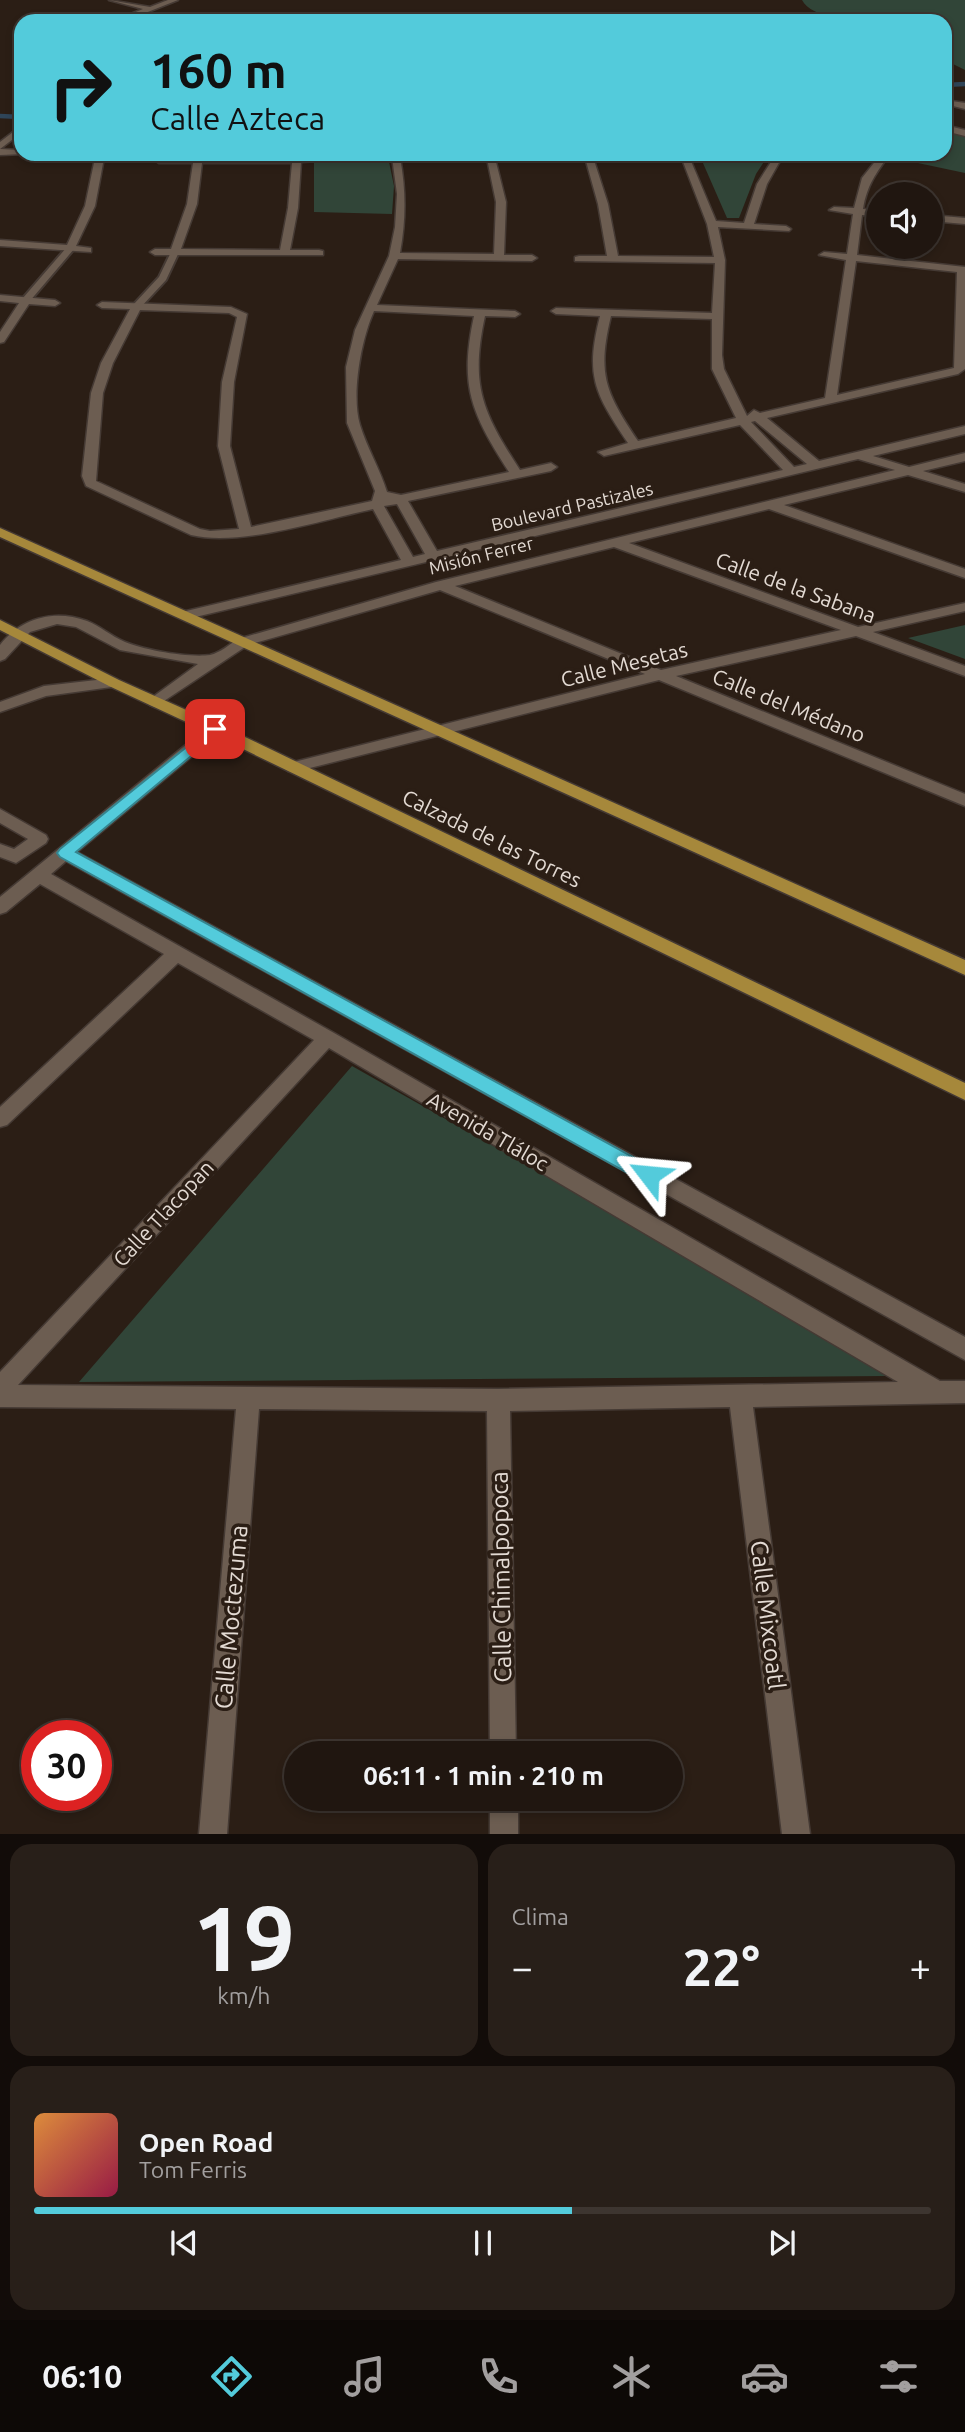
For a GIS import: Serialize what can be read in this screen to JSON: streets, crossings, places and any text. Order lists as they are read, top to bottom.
{
  "streets": {
    "main road": ["Calzada de las Torres"],
    "street": [
      "Boulevard Pastizales",
      "Misión Ferrer",
      "Calle de la Sabana",
      "Calle Mesetas",
      "Calle del Médano",
      "Avenida Tláloc",
      "Calle Tlacopan",
      "Calle Chimalpopoca",
      "Calle Mixcoatl",
      "Calle Moctezuma"
    ]
  },
  "crossings": [
    ["Misión Ferrer", "Calle de la Sabana"],
    ["Misión Ferrer", "Calle del Médano"],
    ["Misión Ferrer", "Calzada de las Torres"],
    ["Calle de la Sabana", "Calle Mesetas"],
    ["Calle Mesetas", "Calle del Médano"],
    ["Calle Mesetas", "Calzada de las Torres"],
    ["Avenida Tláloc", "Calle Tlacopan"],
    ["Avenida Tláloc", "Calle Chimalpopoca"],
    ["Avenida Tláloc", "Calle Mixcoatl"],
    ["Avenida Tláloc", "Calle Moctezuma"]
  ],
  "page": {
    "turn": ["160 m", "Calle Azteca"],
    "limit": "30",
    "trip": "06:11 · 1 min · 210 m",
    "tile": [
      ["19", "km/h"],
      "Clima"
    ],
    "heat": ["−", "22°", "+"],
    "song": ["Open Road", "Tom Ferris"],
    "tabs": "06:10"
  }
}
